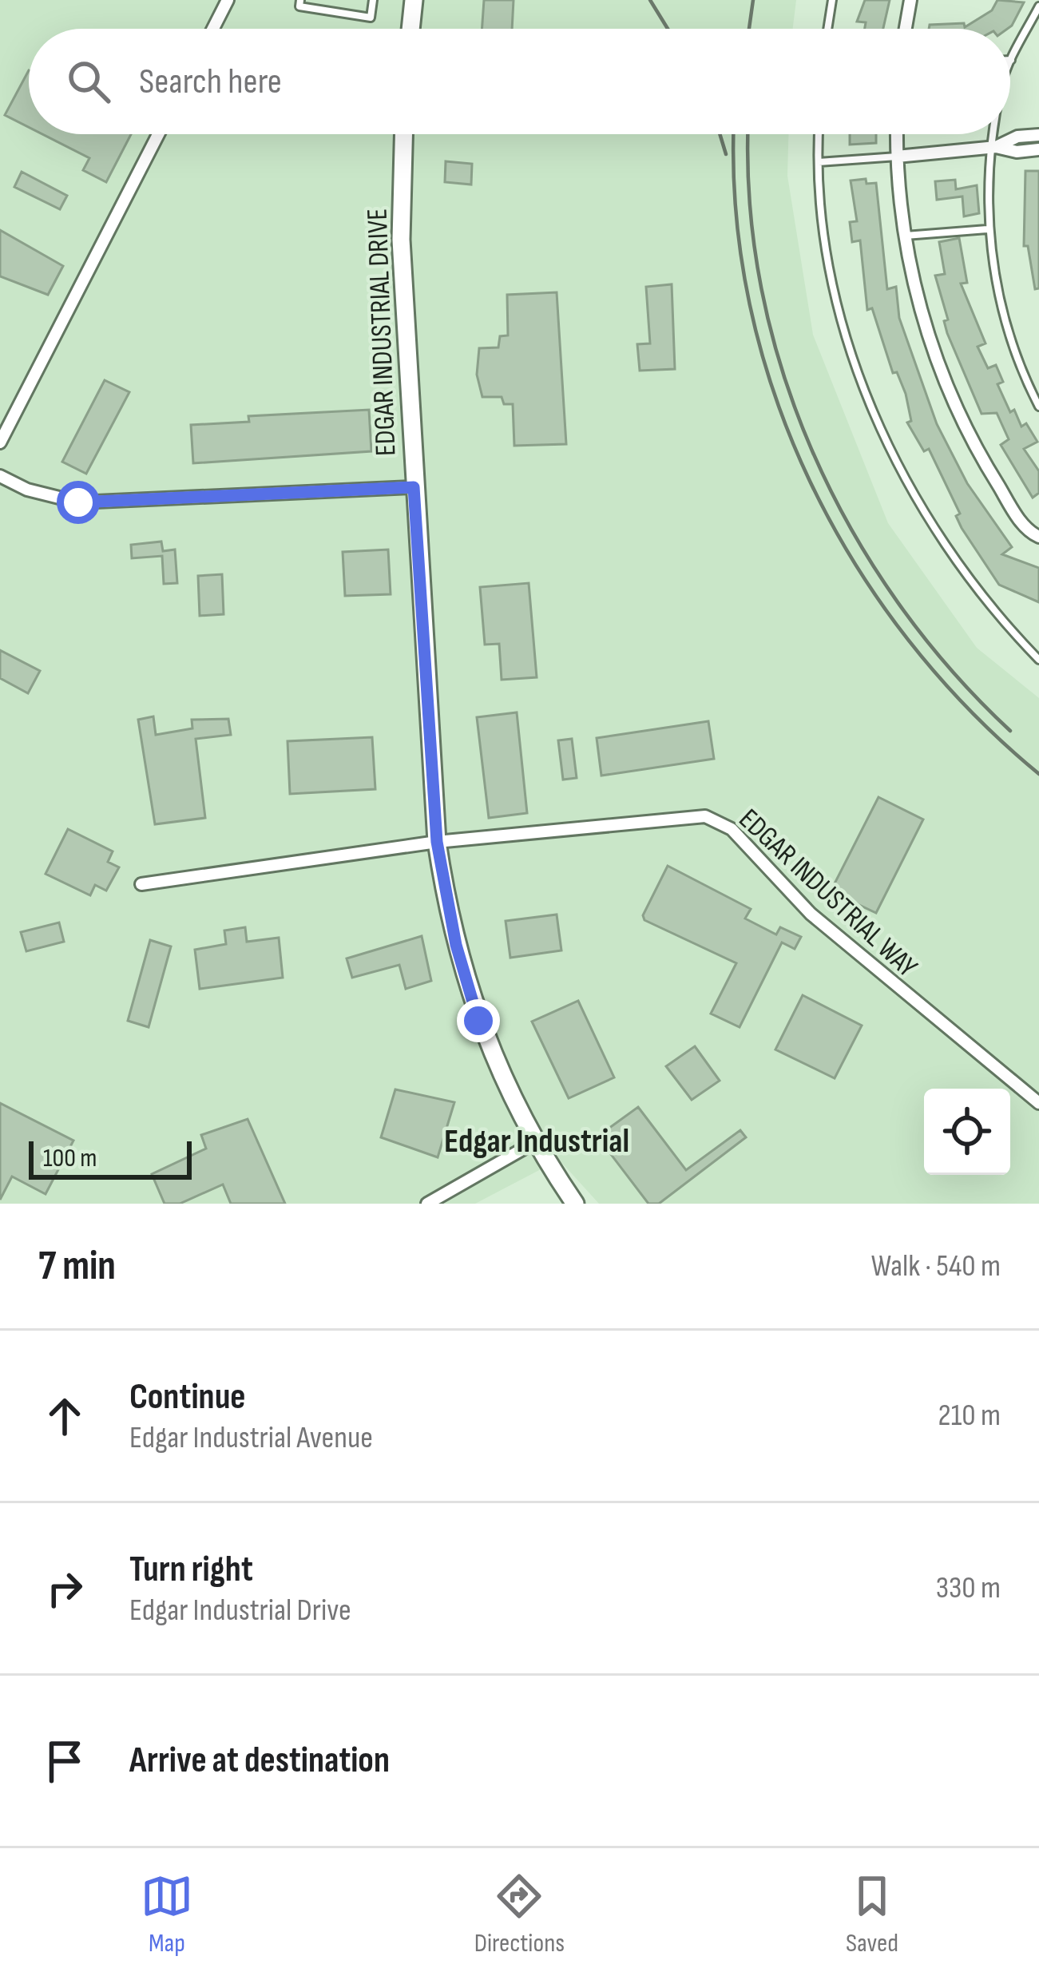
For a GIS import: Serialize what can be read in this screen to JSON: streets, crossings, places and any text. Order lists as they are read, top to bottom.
{
  "streets": {
    "street": ["EDGAR INDUSTRIAL DRIVE", "EDGAR INDUSTRIAL WAY"]
  },
  "crossings": [
    ["EDGAR INDUSTRIAL DRIVE", "EDGAR INDUSTRIAL WAY"]
  ],
  "districts": ["Edgar Industrial"],
  "scale_bar": "100 m",
  "page": {
    "search": "Search here",
    "scale": "100 m",
    "heading": ["7 min", "Walk · 540 m"],
    "list": [
      ["Continue", "Edgar Industrial Avenue", "210 m"],
      ["Turn right", "Edgar Industrial Drive", "330 m"],
      "Arrive at destination"
    ],
    "nav": ["Map", "Directions", "Saved"]
  }
}
